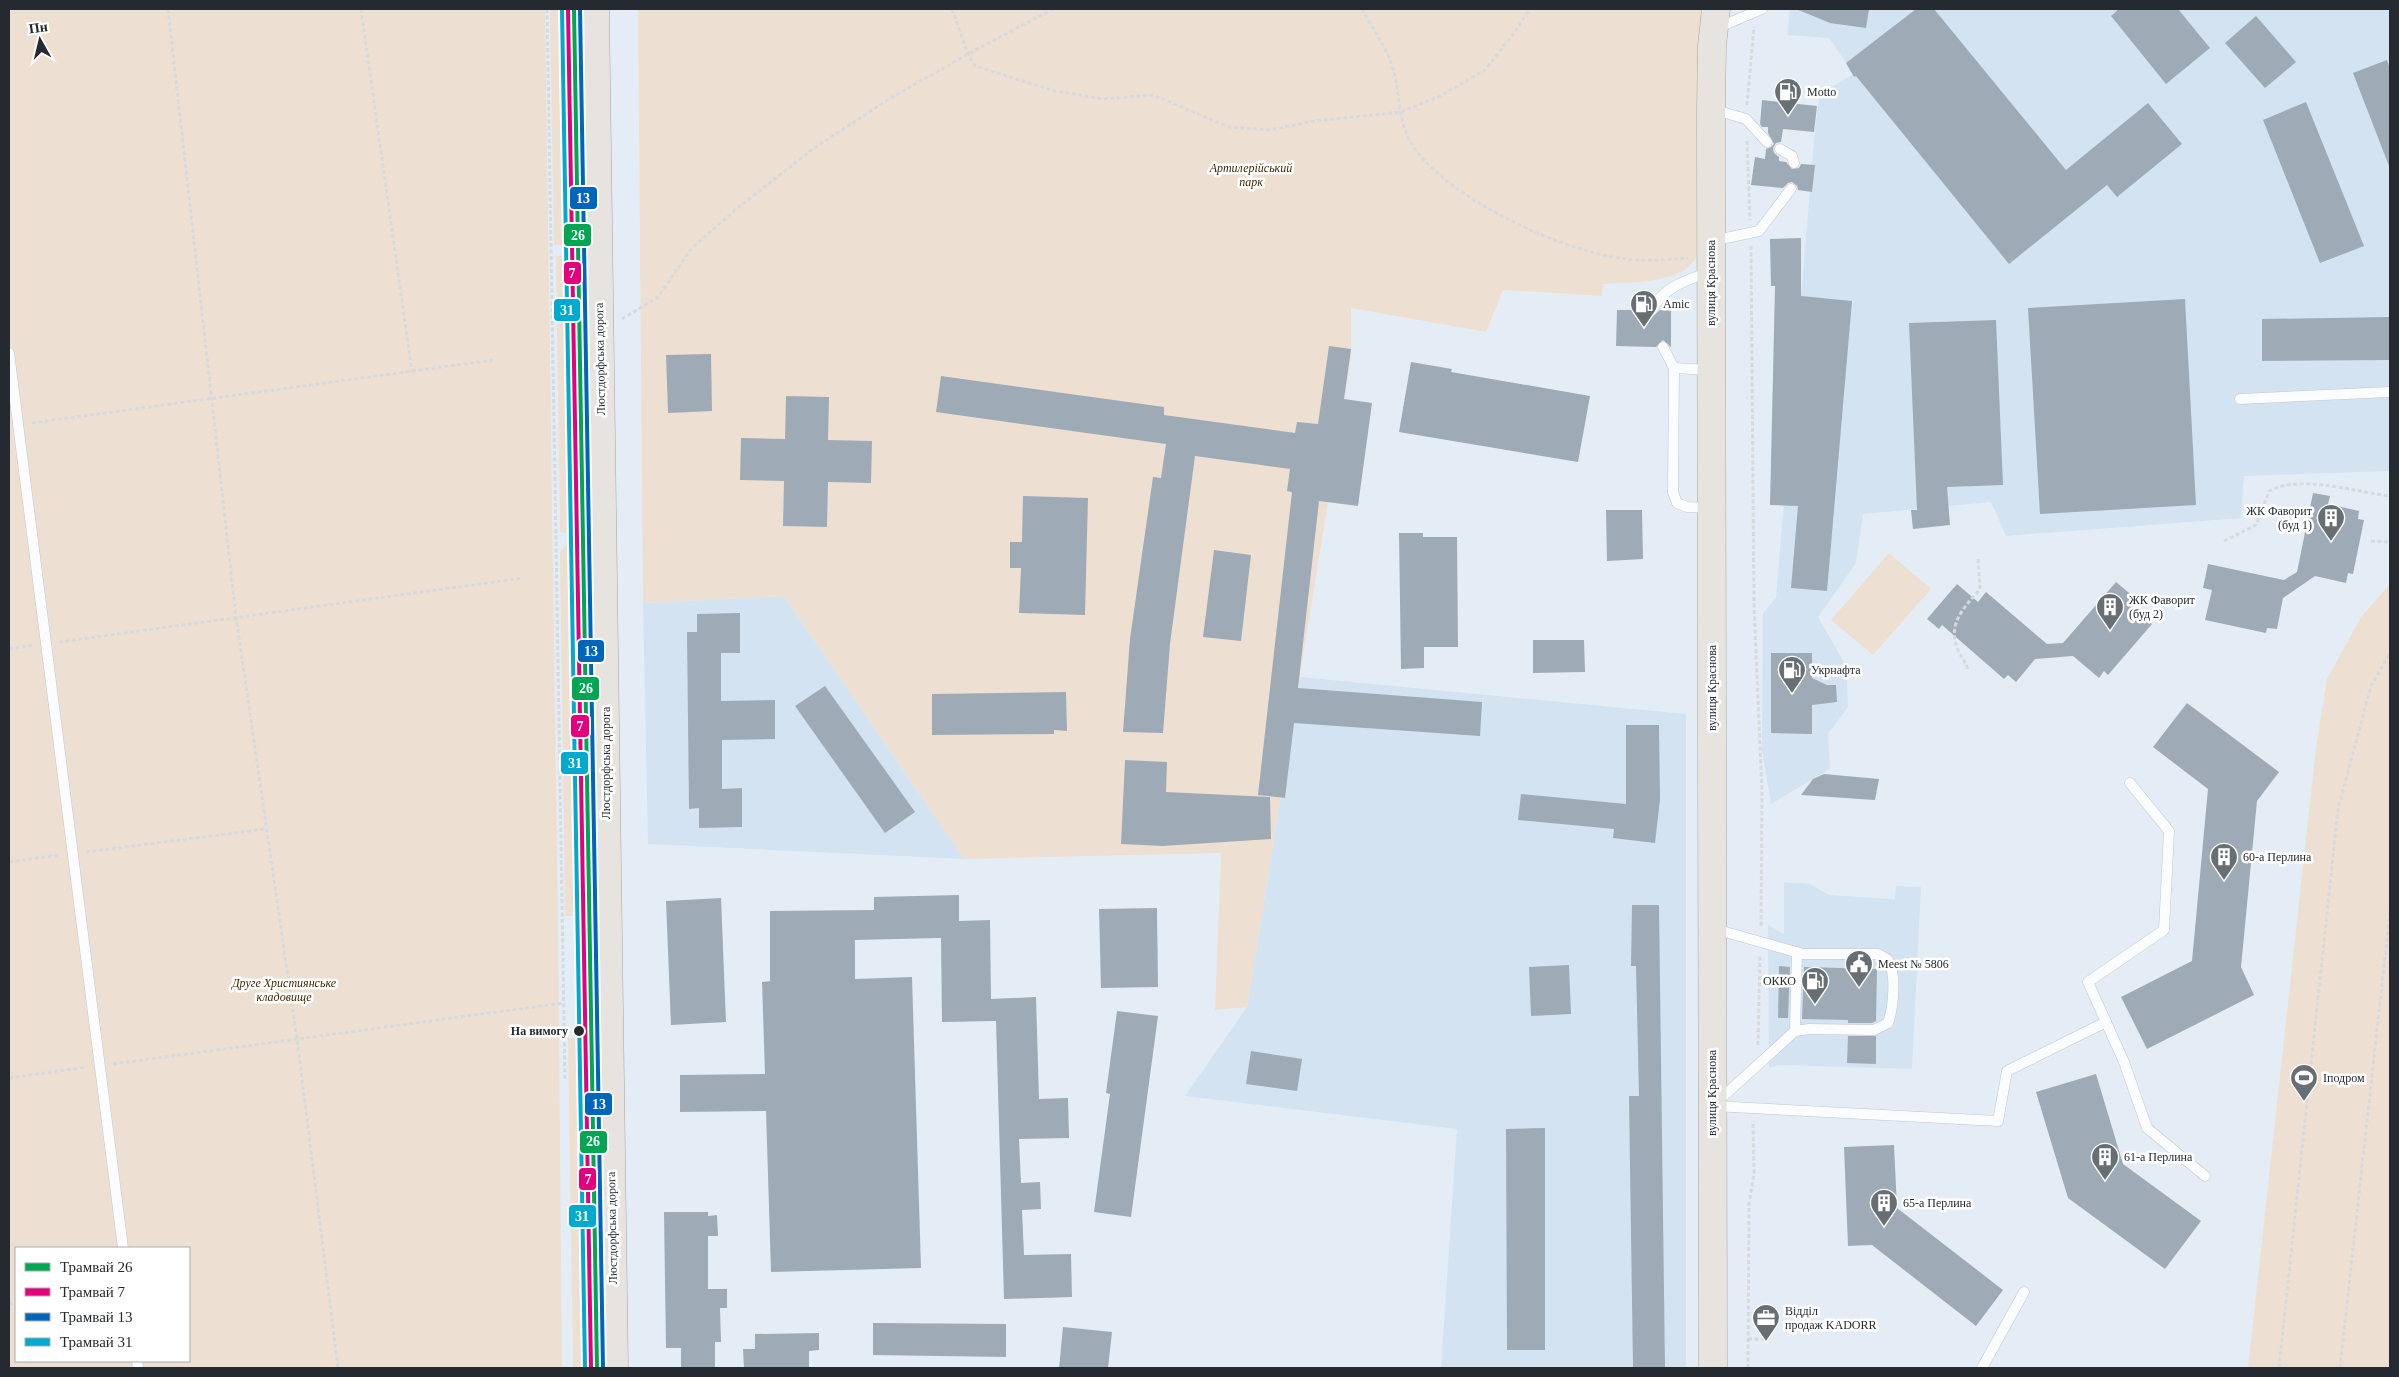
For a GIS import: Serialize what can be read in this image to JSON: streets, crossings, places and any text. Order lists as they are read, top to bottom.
{
  "streets": {
    "main road": ["вулиця Краснова", "Люстдорфська дорога"]
  },
  "parks": ["Артилерійський парк", "Друге Християнське кладовище"],
  "places": {
    "fuel station": [
      "Motto",
      "Amic",
      "Укрнафта",
      "ОККО"
    ],
    "building": [
      "ЖК Фаворит (буд 1)",
      "ЖК Фаворит (буд 2)",
      "60-а Перлина",
      "61-а Перлина",
      "65-а Перлина"
    ],
    "public building": ["Meest № 5806"],
    "other": ["На вимогу"],
    "sports": ["Іподром"],
    "office": ["Відділ продаж KADORR"]
  },
  "lines": [
    "tram line 26",
    "tram line 7",
    "tram line 13",
    "tram line 31"
  ],
  "legend": [
    "Трамвай 26",
    "Трамвай 7",
    "Трамвай 13",
    "Трамвай 31"
  ],
  "north": "top"
}
